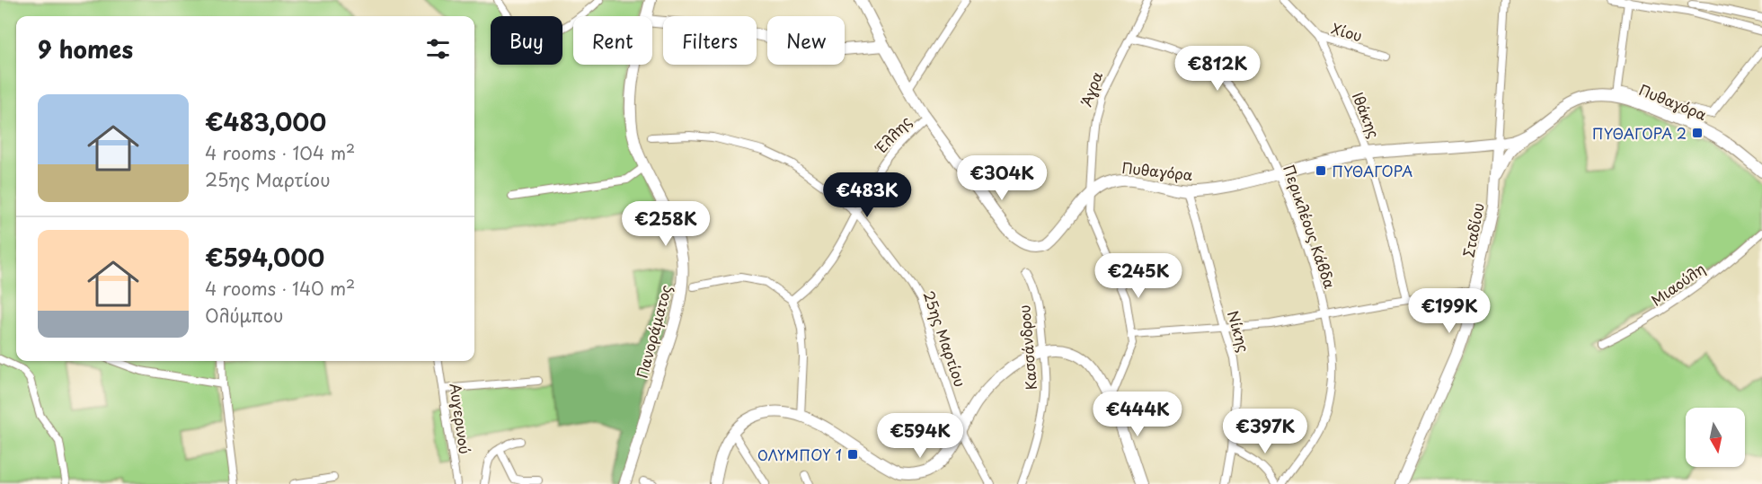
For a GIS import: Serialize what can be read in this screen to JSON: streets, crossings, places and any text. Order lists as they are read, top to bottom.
{
  "streets": {
    "street": [
      "Χίου",
      "Άγρα",
      "Πυθαγόρα",
      "Ιθάκης",
      "Έλλης",
      "Περικλέους Κάβδα",
      "Σταδίου",
      "Μιαούλη",
      "Πανοράματος",
      "Νίκης",
      "25ης Μαρτίου",
      "Κασσάνδρου",
      "Αυγερινού"
    ]
  },
  "crossings": [
    ["Χίου", "Ιθάκης"],
    ["Άγρα", "Πυθαγόρα"],
    ["Άγρα", "Περικλέους Κάβδα"],
    ["Πυθαγόρα", "Ιθάκης"],
    ["Πυθαγόρα", "Έλλης"],
    ["Πυθαγόρα", "Περικλέους Κάβδα"],
    ["Πυθαγόρα", "Σταδίου"],
    ["Πυθαγόρα", "Νίκης"],
    ["Έλλης", "25ης Μαρτίου"]
  ],
  "places": {
    "transit": ["ΠΥΘΑΓΟΡΑ 2", "ΠΥΘΑΓΟΡΑ", "ΟΛΥΜΠΟΥ 1"]
  },
  "north": "bottom",
  "page": {
    "chip": [
      "Buy",
      "Rent",
      "Filters",
      "New"
    ],
    "heading": "9 homes",
    "price": [
      "€812K",
      "€304K",
      "€483K",
      "€258K",
      "€245K",
      "€199K",
      "€444K",
      "€397K",
      "€594K"
    ],
    "list": [
      {
        "name": "€483,000",
        "note": "4 rooms · 104 m² · 25ης Μαρτίου"
      },
      {
        "name": "€594,000",
        "note": "4 rooms · 140 m² · Ολύμπου"
      }
    ]
  }
}
